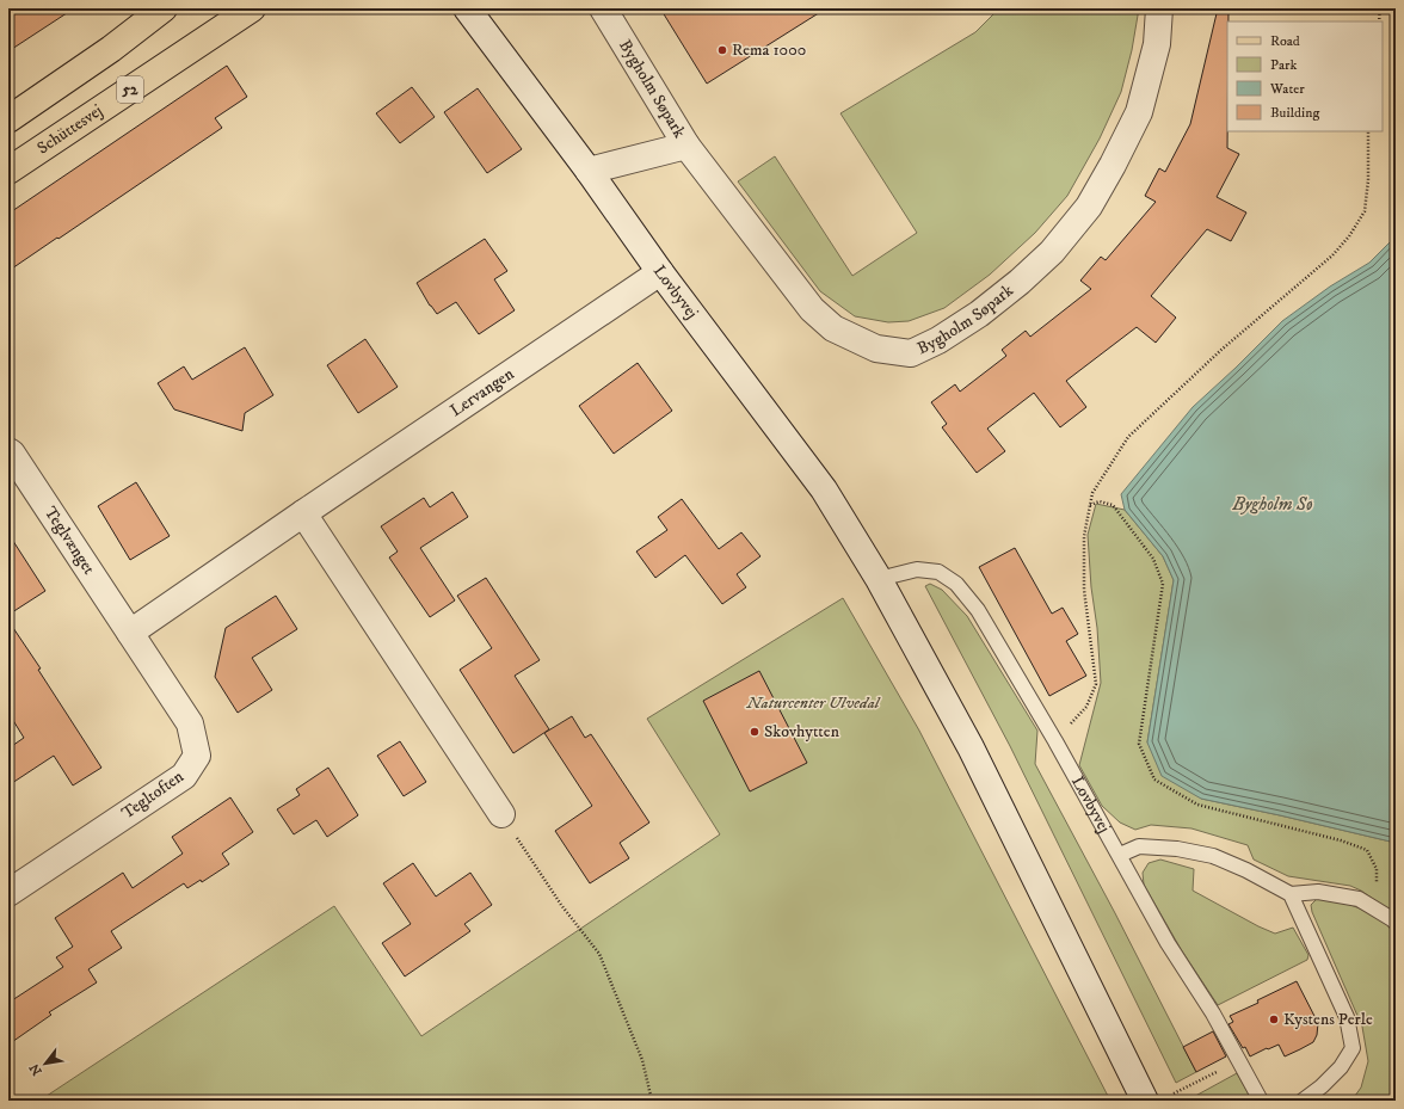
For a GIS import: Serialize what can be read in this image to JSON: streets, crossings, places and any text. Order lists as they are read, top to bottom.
{
  "streets": {
    "main road": ["52", "Schüttesvej"],
    "street": [
      "Bygholm Søpark",
      "Lovbyvej",
      "Lervangen",
      "Teglvænget",
      "Tegltoften"
    ]
  },
  "crossings": [
    ["Bygholm Søpark", "Lovbyvej"],
    ["Lovbyvej", "Lervangen"],
    ["Lervangen", "Teglvænget"],
    ["Lervangen", "Tegltoften"],
    ["Teglvænget", "Tegltoften"]
  ],
  "water": ["Bygholm Sø"],
  "parks": ["Naturcenter Ulvedal"],
  "places": ["Rema 1000", "Skovhytten", "Kystens Perle"],
  "legend": [
    "Road",
    "Park",
    "Water",
    "Building"
  ],
  "north": "bottom left"
}
